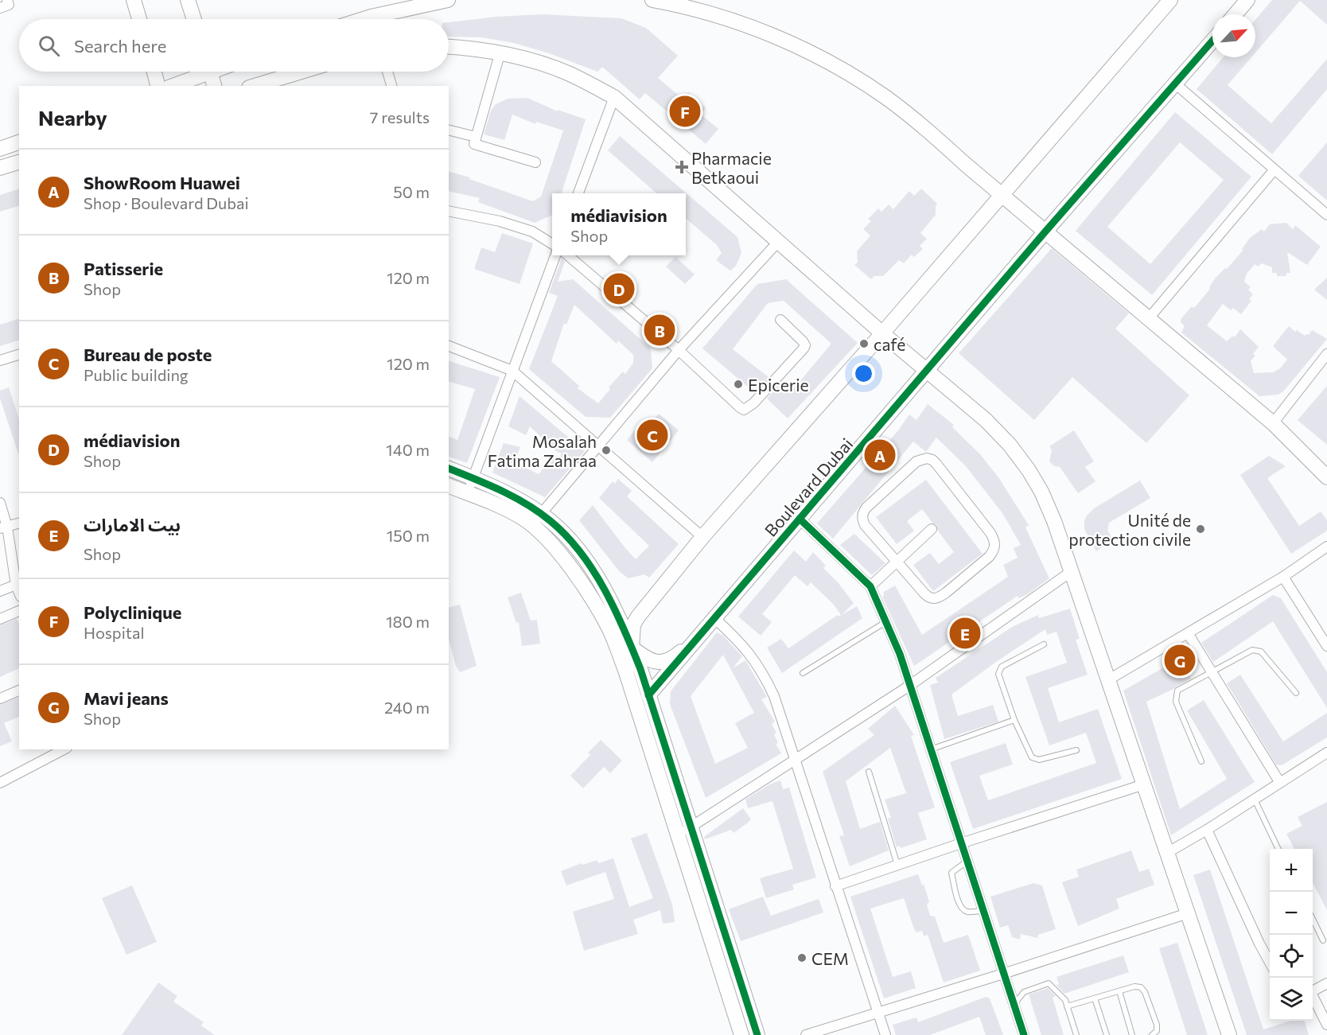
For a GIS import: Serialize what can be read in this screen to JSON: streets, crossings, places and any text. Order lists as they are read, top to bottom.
{
  "streets": {
    "street": ["Boulevard Dubai"]
  },
  "places": {
    "health": ["Pharmacie Betkaoui"],
    "other": [
      "café",
      "Epicerie",
      "Mosalah Fatima Zahraa",
      "Unité de protection civile",
      "CEM"
    ]
  },
  "north": "top right",
  "page": {
    "search": "Search here",
    "heading": ["Nearby", "7 results"],
    "pins": [
      "F",
      "D",
      "B",
      "C",
      "A",
      "E",
      "G"
    ],
    "list": [
      {
        "mark": "A",
        "name": "ShowRoom Huawei",
        "note": "Shop · Boulevard Dubai",
        "value": "50 m"
      },
      {
        "mark": "B",
        "name": "Patisserie",
        "note": "Shop",
        "value": "120 m"
      },
      {
        "mark": "C",
        "name": "Bureau de poste",
        "note": "Public building",
        "value": "120 m"
      },
      {
        "mark": "D",
        "name": "médiavision",
        "note": "Shop",
        "value": "140 m"
      },
      {
        "mark": "E",
        "name": "بيت الامارات",
        "note": "Shop",
        "value": "150 m"
      },
      {
        "mark": "F",
        "name": "Polyclinique",
        "note": "Hospital",
        "value": "180 m"
      },
      {
        "mark": "G",
        "name": "Mavi jeans",
        "note": "Shop",
        "value": "240 m"
      }
    ],
    "popup": ["médiavision", "Shop"],
    "map_buttons": ["+", "−"]
  }
}
